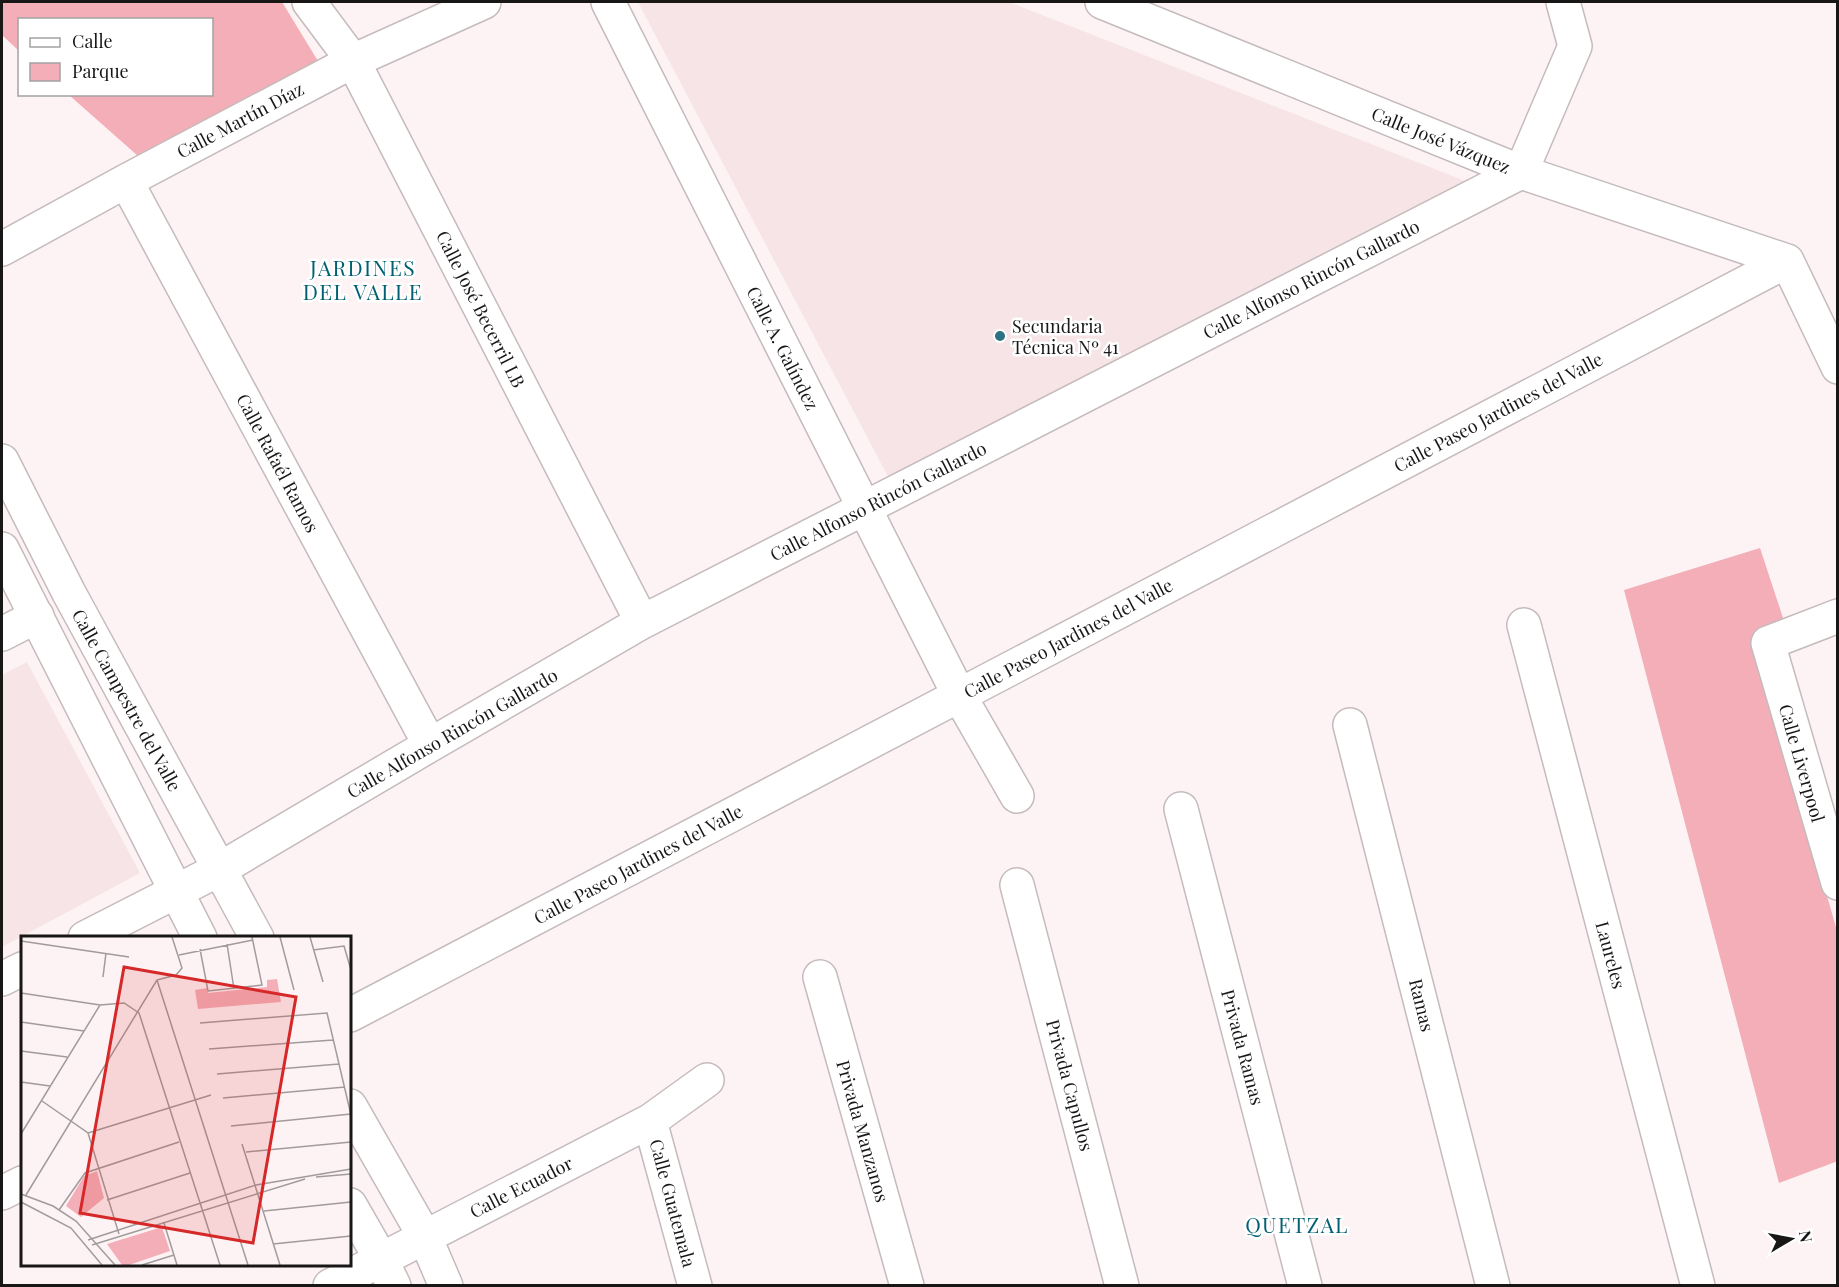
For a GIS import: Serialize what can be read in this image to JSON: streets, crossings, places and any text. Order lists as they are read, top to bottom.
{
  "streets": {
    "street": [
      "Calle Martín Díaz",
      "Calle José Vázquez",
      "Calle Alfonso Rincón Gallardo",
      "Calle José Becerril LB",
      "Calle A. Galíndez",
      "Calle Paseo Jardines del Valle",
      "Calle Rafaél Ramos",
      "Calle Campestre del Valle",
      "Calle Liverpool",
      "Laureles",
      "Ramas",
      "Privada Ramas",
      "Privada Capullos",
      "Privada Manzanos",
      "Calle Ecuador",
      "Calle Guatemala"
    ]
  },
  "crossings": [
    ["Calle Martín Díaz", "Calle José Becerril LB"],
    ["Calle Martín Díaz", "Calle Rafaél Ramos"],
    ["Calle José Vázquez", "Calle Alfonso Rincón Gallardo"],
    ["Calle José Vázquez", "Calle Paseo Jardines del Valle"],
    ["Calle Alfonso Rincón Gallardo", "Calle José Becerril LB"],
    ["Calle Alfonso Rincón Gallardo", "Calle A. Galíndez"],
    ["Calle Alfonso Rincón Gallardo", "Calle Rafaél Ramos"],
    ["Calle Alfonso Rincón Gallardo", "Calle Campestre del Valle"],
    ["Calle A. Galíndez", "Calle Paseo Jardines del Valle"],
    ["Calle Ecuador", "Calle Guatemala"]
  ],
  "districts": ["JARDINES DEL VALLE", "QUETZAL"],
  "places": ["Secundaria Técnica Nº 41"],
  "legend": ["Calle", "Parque"],
  "north": "right"
}
